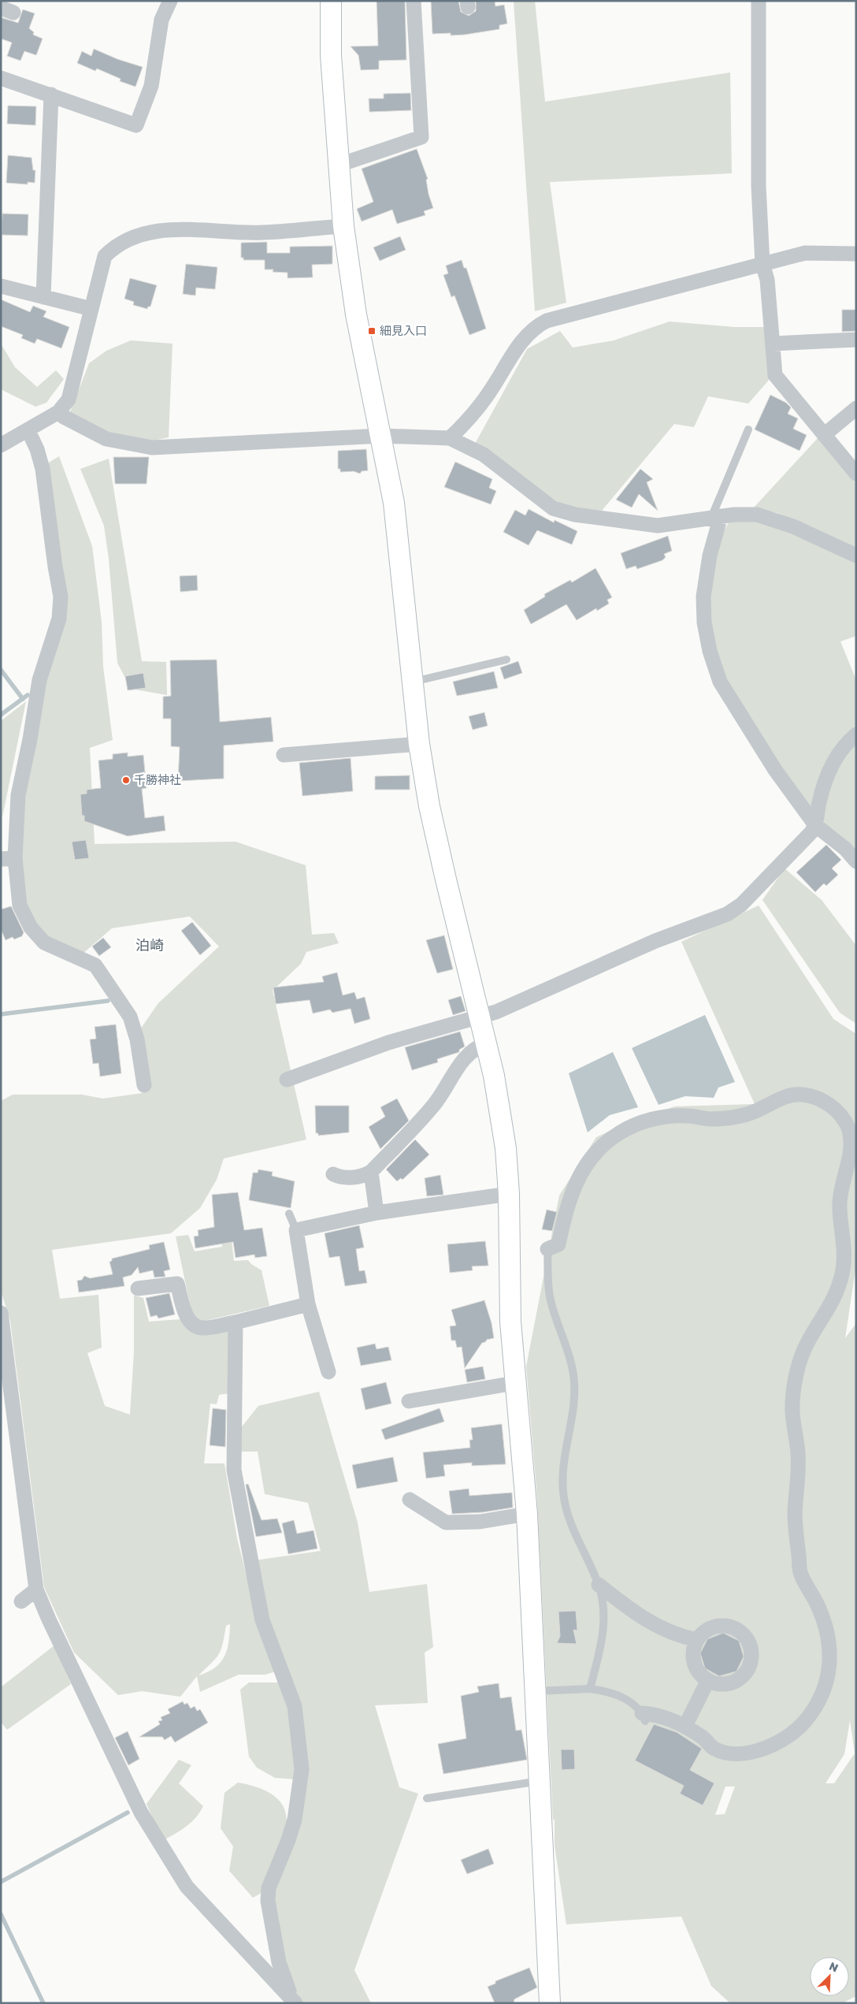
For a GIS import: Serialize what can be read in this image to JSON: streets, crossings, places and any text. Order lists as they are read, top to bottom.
{
  "districts": ["泊崎"],
  "places": {
    "transit": ["細見入口"],
    "other": ["千勝神社"]
  },
  "north": "top right"
}
